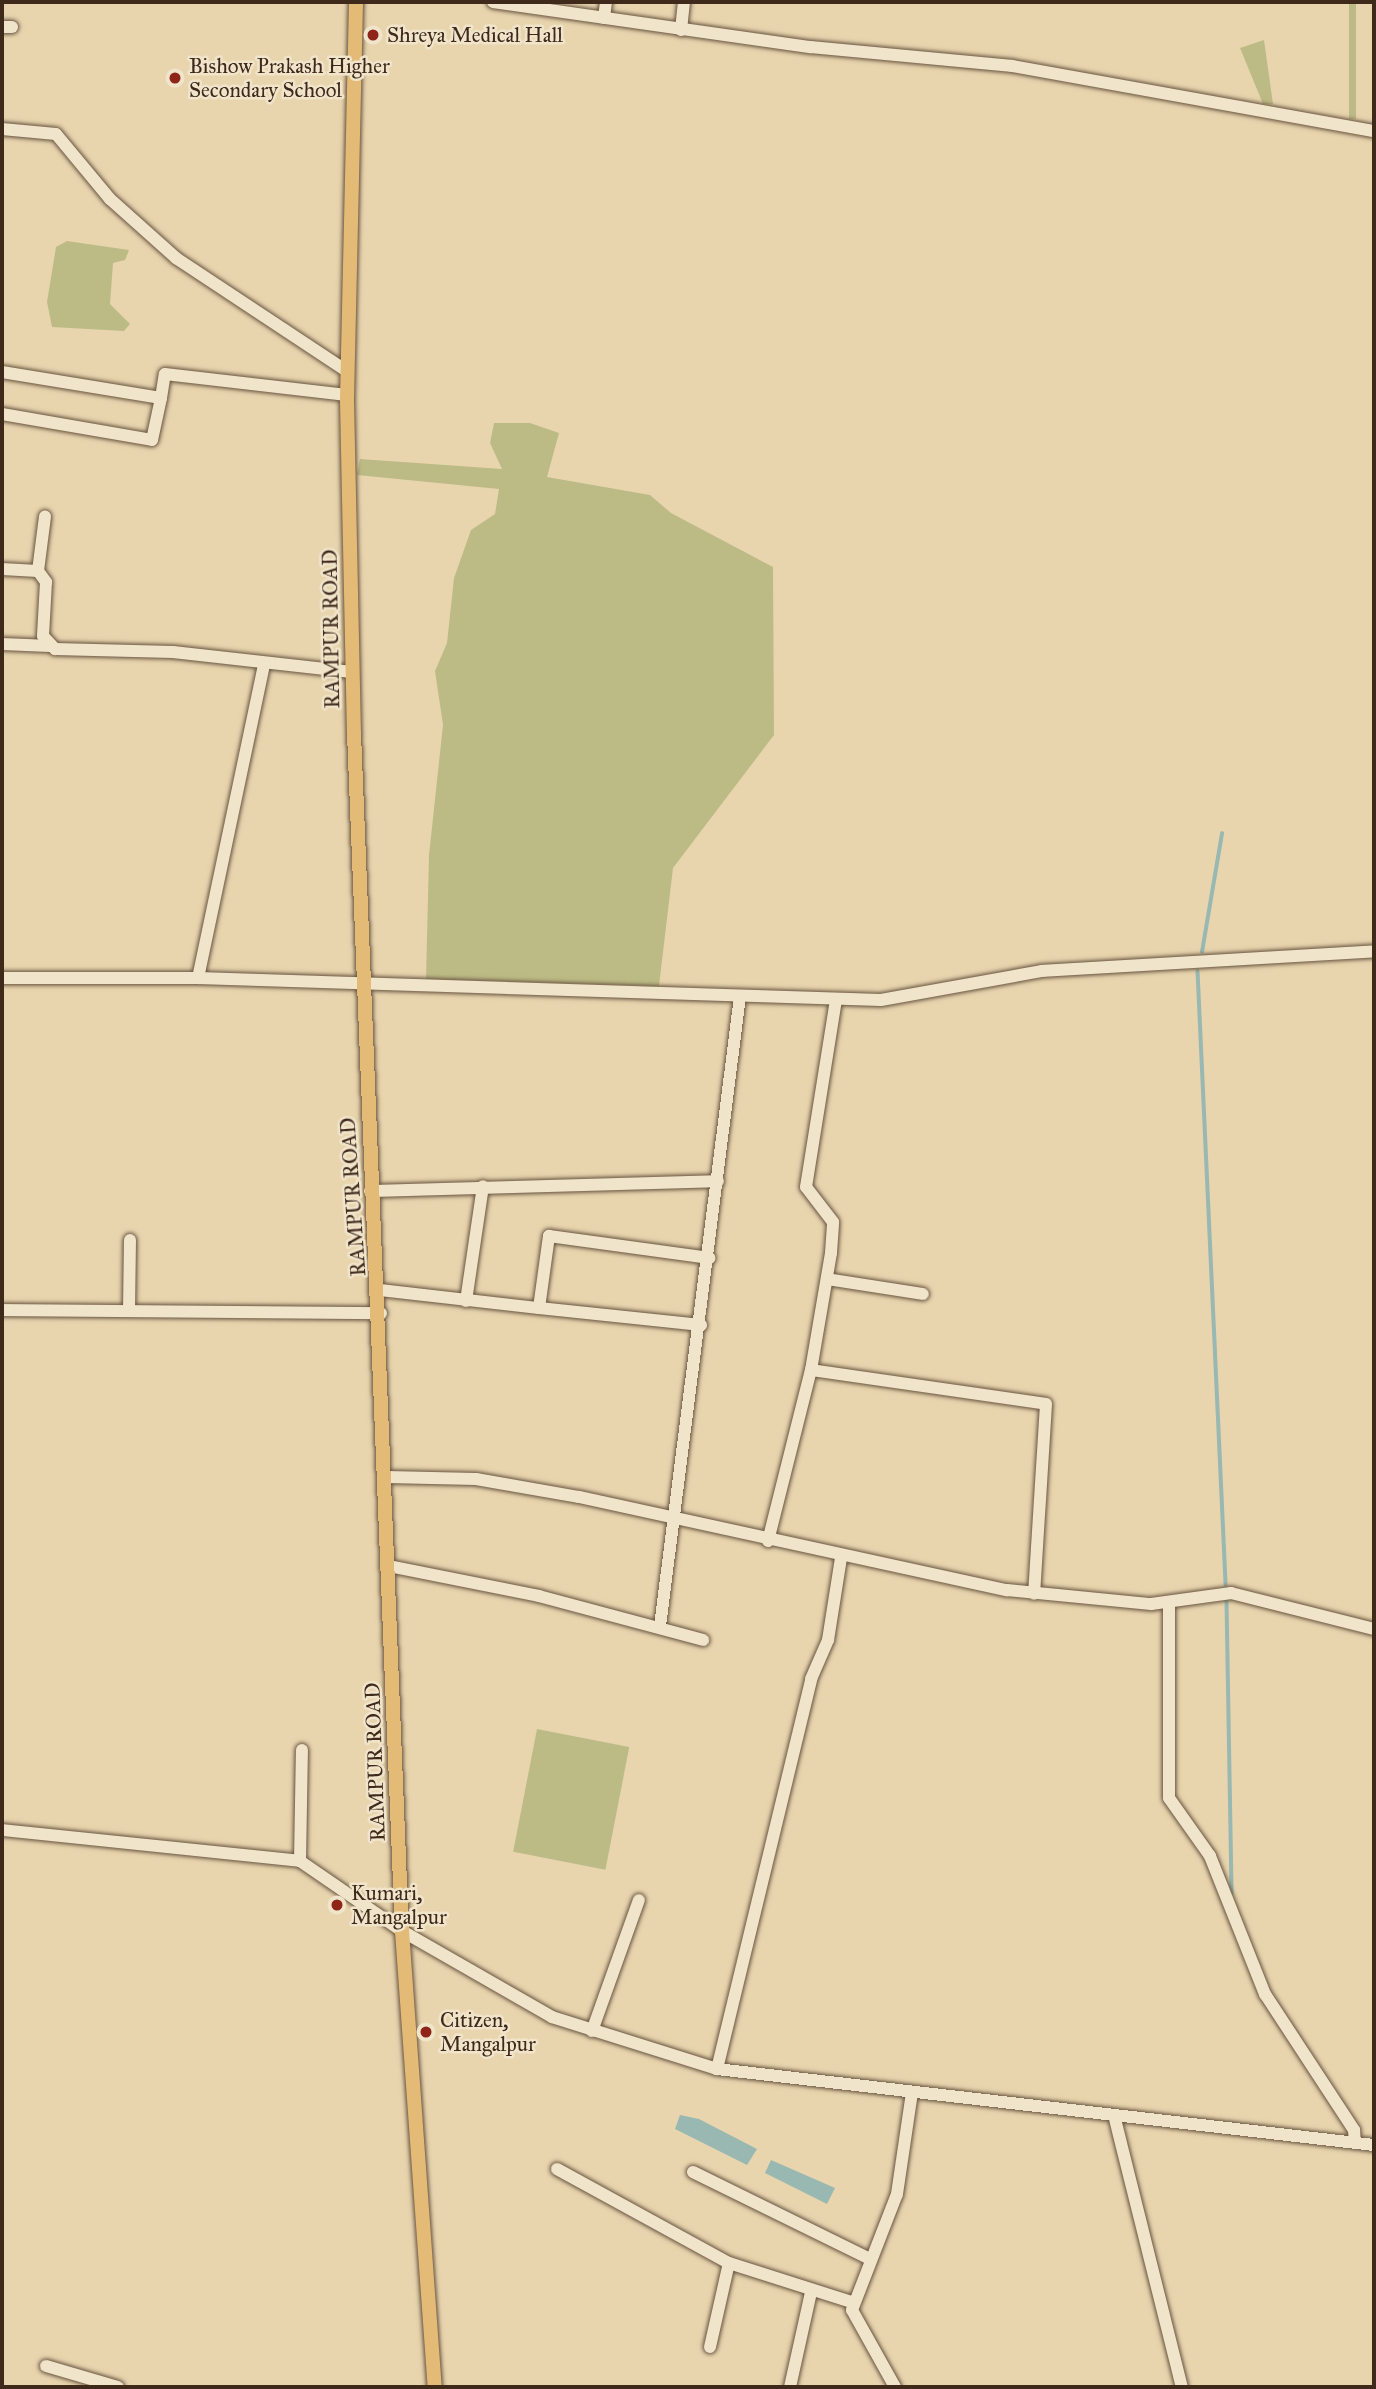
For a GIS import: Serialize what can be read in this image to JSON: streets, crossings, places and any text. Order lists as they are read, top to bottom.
{
  "streets": {
    "main road": ["RAMPUR ROAD"]
  },
  "places": [
    "Shreya Medical Hall",
    "Bishow Prakash Higher Secondary School",
    "Kumari, Mangalpur",
    "Citizen, Mangalpur"
  ]
}
